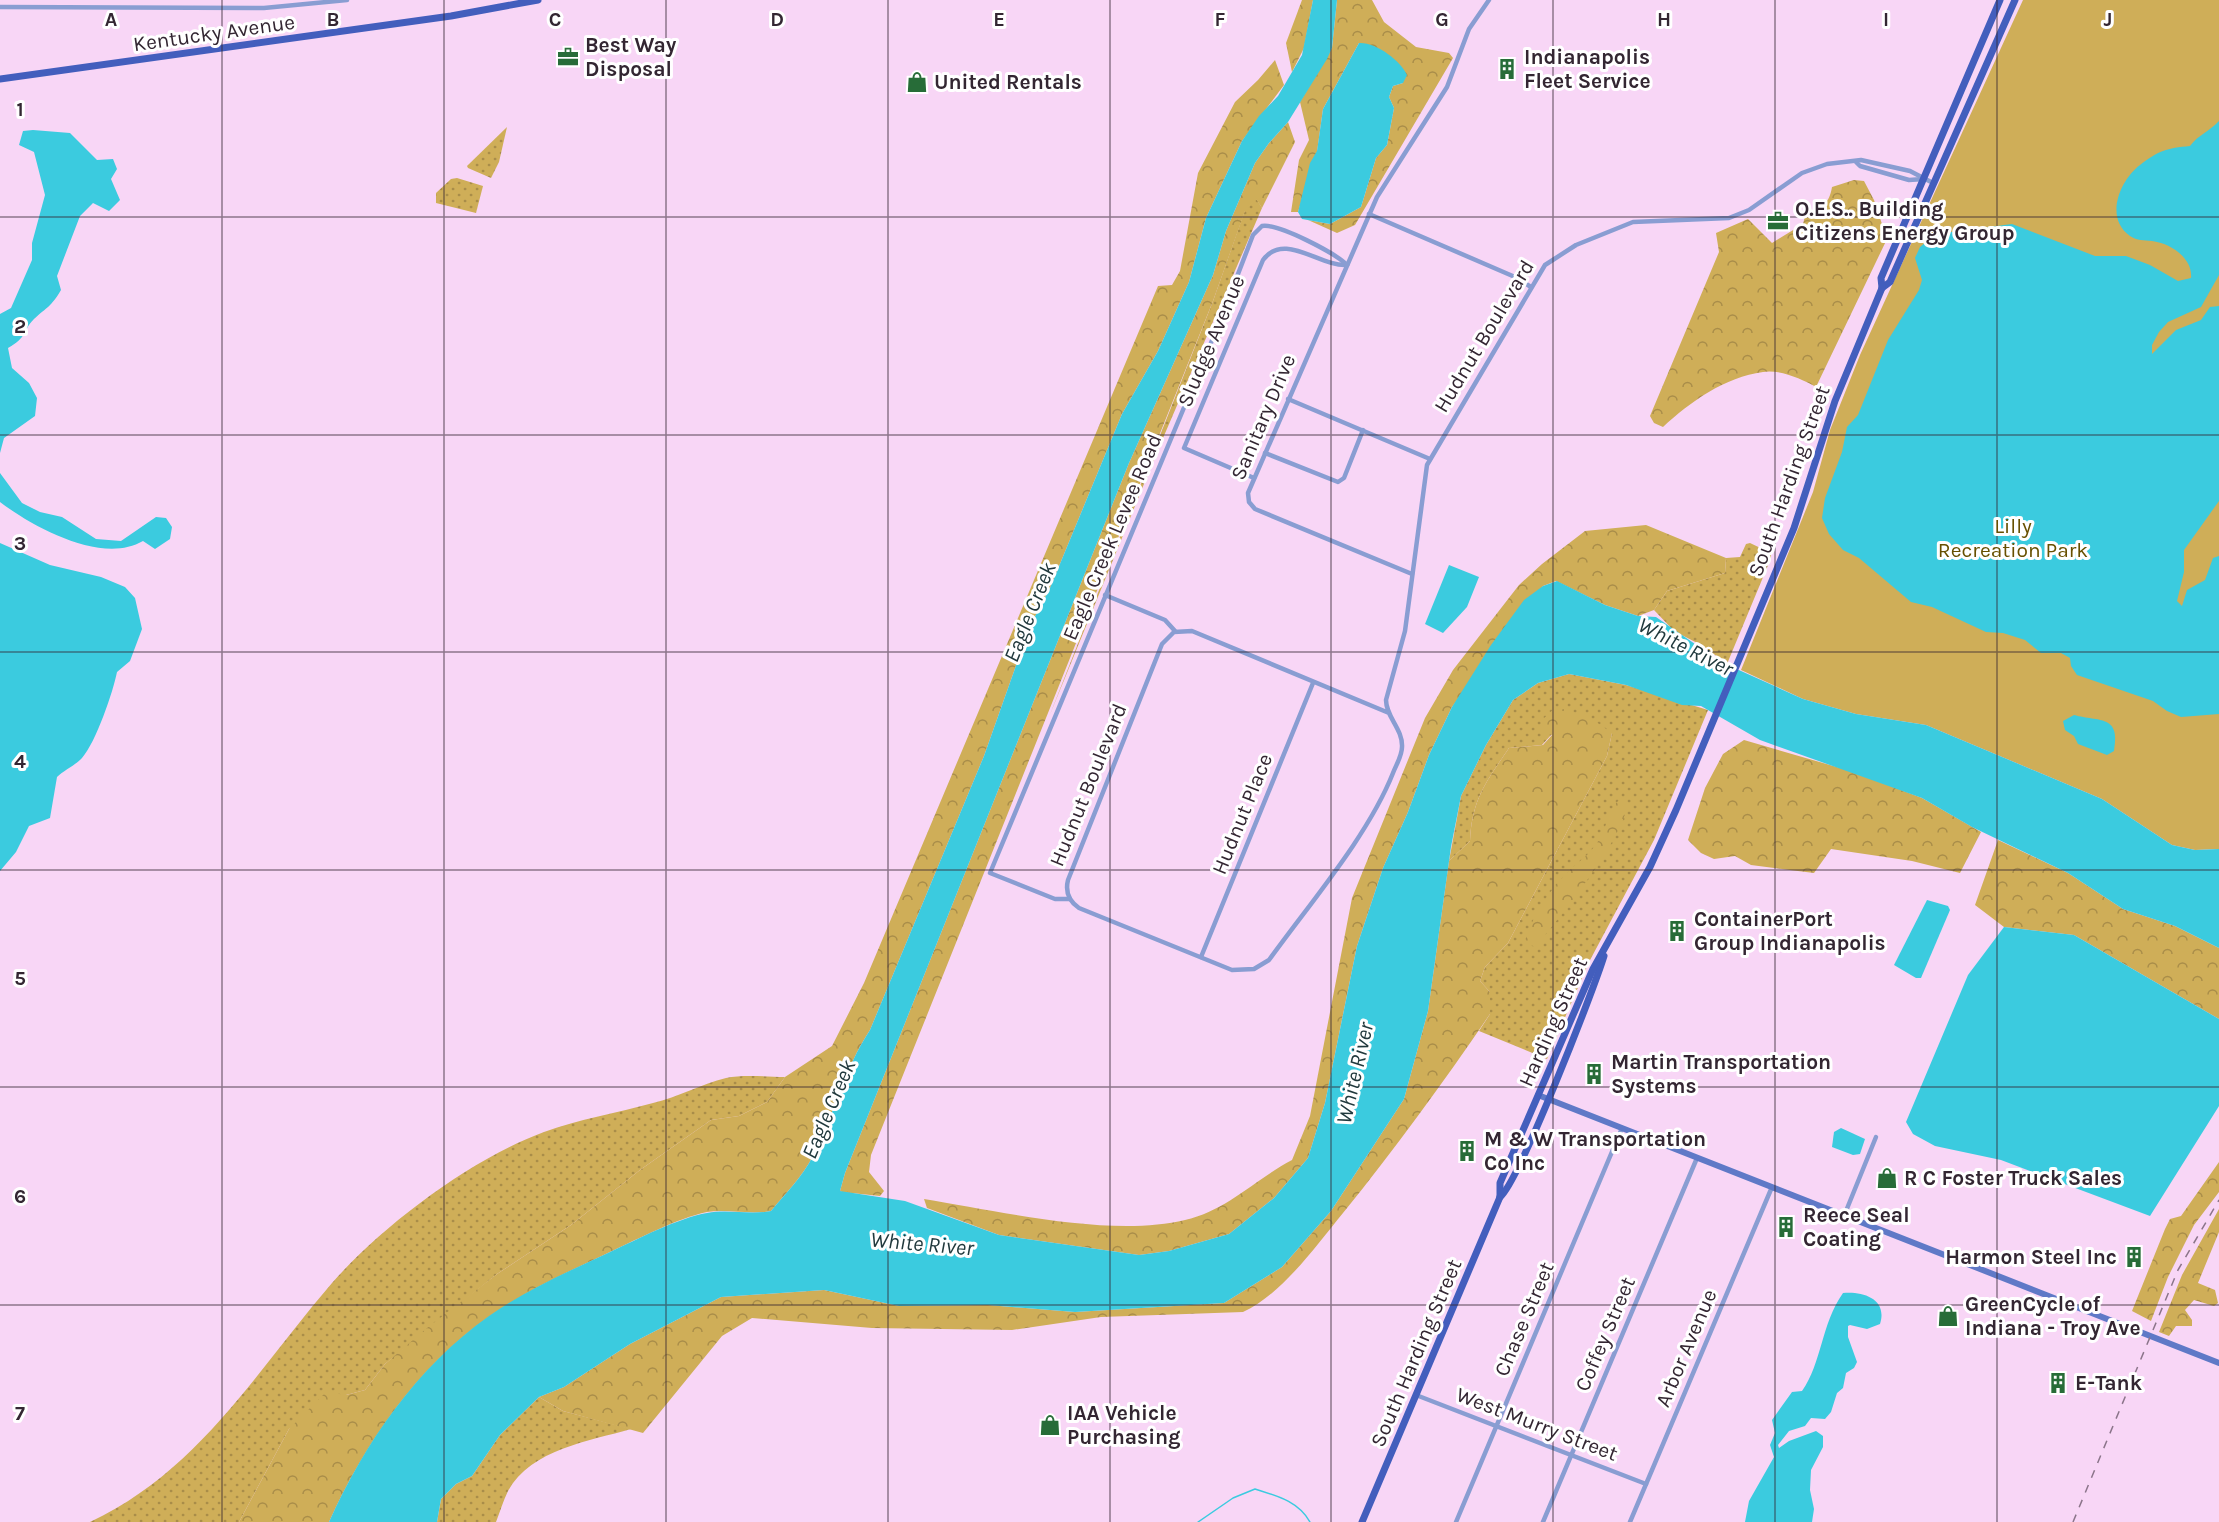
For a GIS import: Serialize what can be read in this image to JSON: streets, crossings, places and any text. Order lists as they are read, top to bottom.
{
  "streets": {
    "main road": ["Kentucky Avenue", "South Harding Street", "Harding Street"],
    "street": [
      "Hudnut Boulevard",
      "Sludge Avenue",
      "Sanitary Drive",
      "Eagle Creek Levee Road",
      "Hudnut Place",
      "Chase Street",
      "Coffey Street",
      "Arbor Avenue",
      "West Murry Street"
    ]
  },
  "crossings": [
    ["Hudnut Boulevard", "Sanitary Drive"],
    ["Hudnut Boulevard", "South Harding Street"],
    ["Hudnut Boulevard", "Eagle Creek Levee Road"],
    ["Hudnut Boulevard", "Hudnut Place"],
    ["Sludge Avenue", "Sanitary Drive"],
    ["Sludge Avenue", "Eagle Creek Levee Road"],
    ["Sanitary Drive", "Eagle Creek Levee Road"],
    ["South Harding Street", "Harding Street"],
    ["South Harding Street", "West Murry Street"],
    ["Chase Street", "West Murry Street"],
    ["Coffey Street", "West Murry Street"],
    ["Arbor Avenue", "West Murry Street"]
  ],
  "water": ["Eagle Creek", "White River"],
  "parks": ["Lilly Recreation Park"],
  "places": {
    "office": ["Best Way Disposal", "O.E.S.. Building Citizens Energy Group"],
    "building": [
      "Indianapolis Fleet Service",
      "ContainerPort Group Indianapolis",
      "Martin Transportation Systems",
      "M & W Transportation Co Inc",
      "Reece Seal Coating",
      "Harmon Steel Inc",
      "E-Tank"
    ],
    "shop": [
      "United Rentals",
      "R C Foster Truck Sales",
      "GreenCycle of Indiana - Troy Ave",
      "IAA Vehicle Purchasing"
    ]
  },
  "grid": {
    "columns": [
      "A",
      "B",
      "C",
      "D",
      "E",
      "F",
      "G",
      "H",
      "I",
      "J"
    ],
    "rows": [
      "1",
      "2",
      "3",
      "4",
      "5",
      "6",
      "7"
    ]
  }
}
